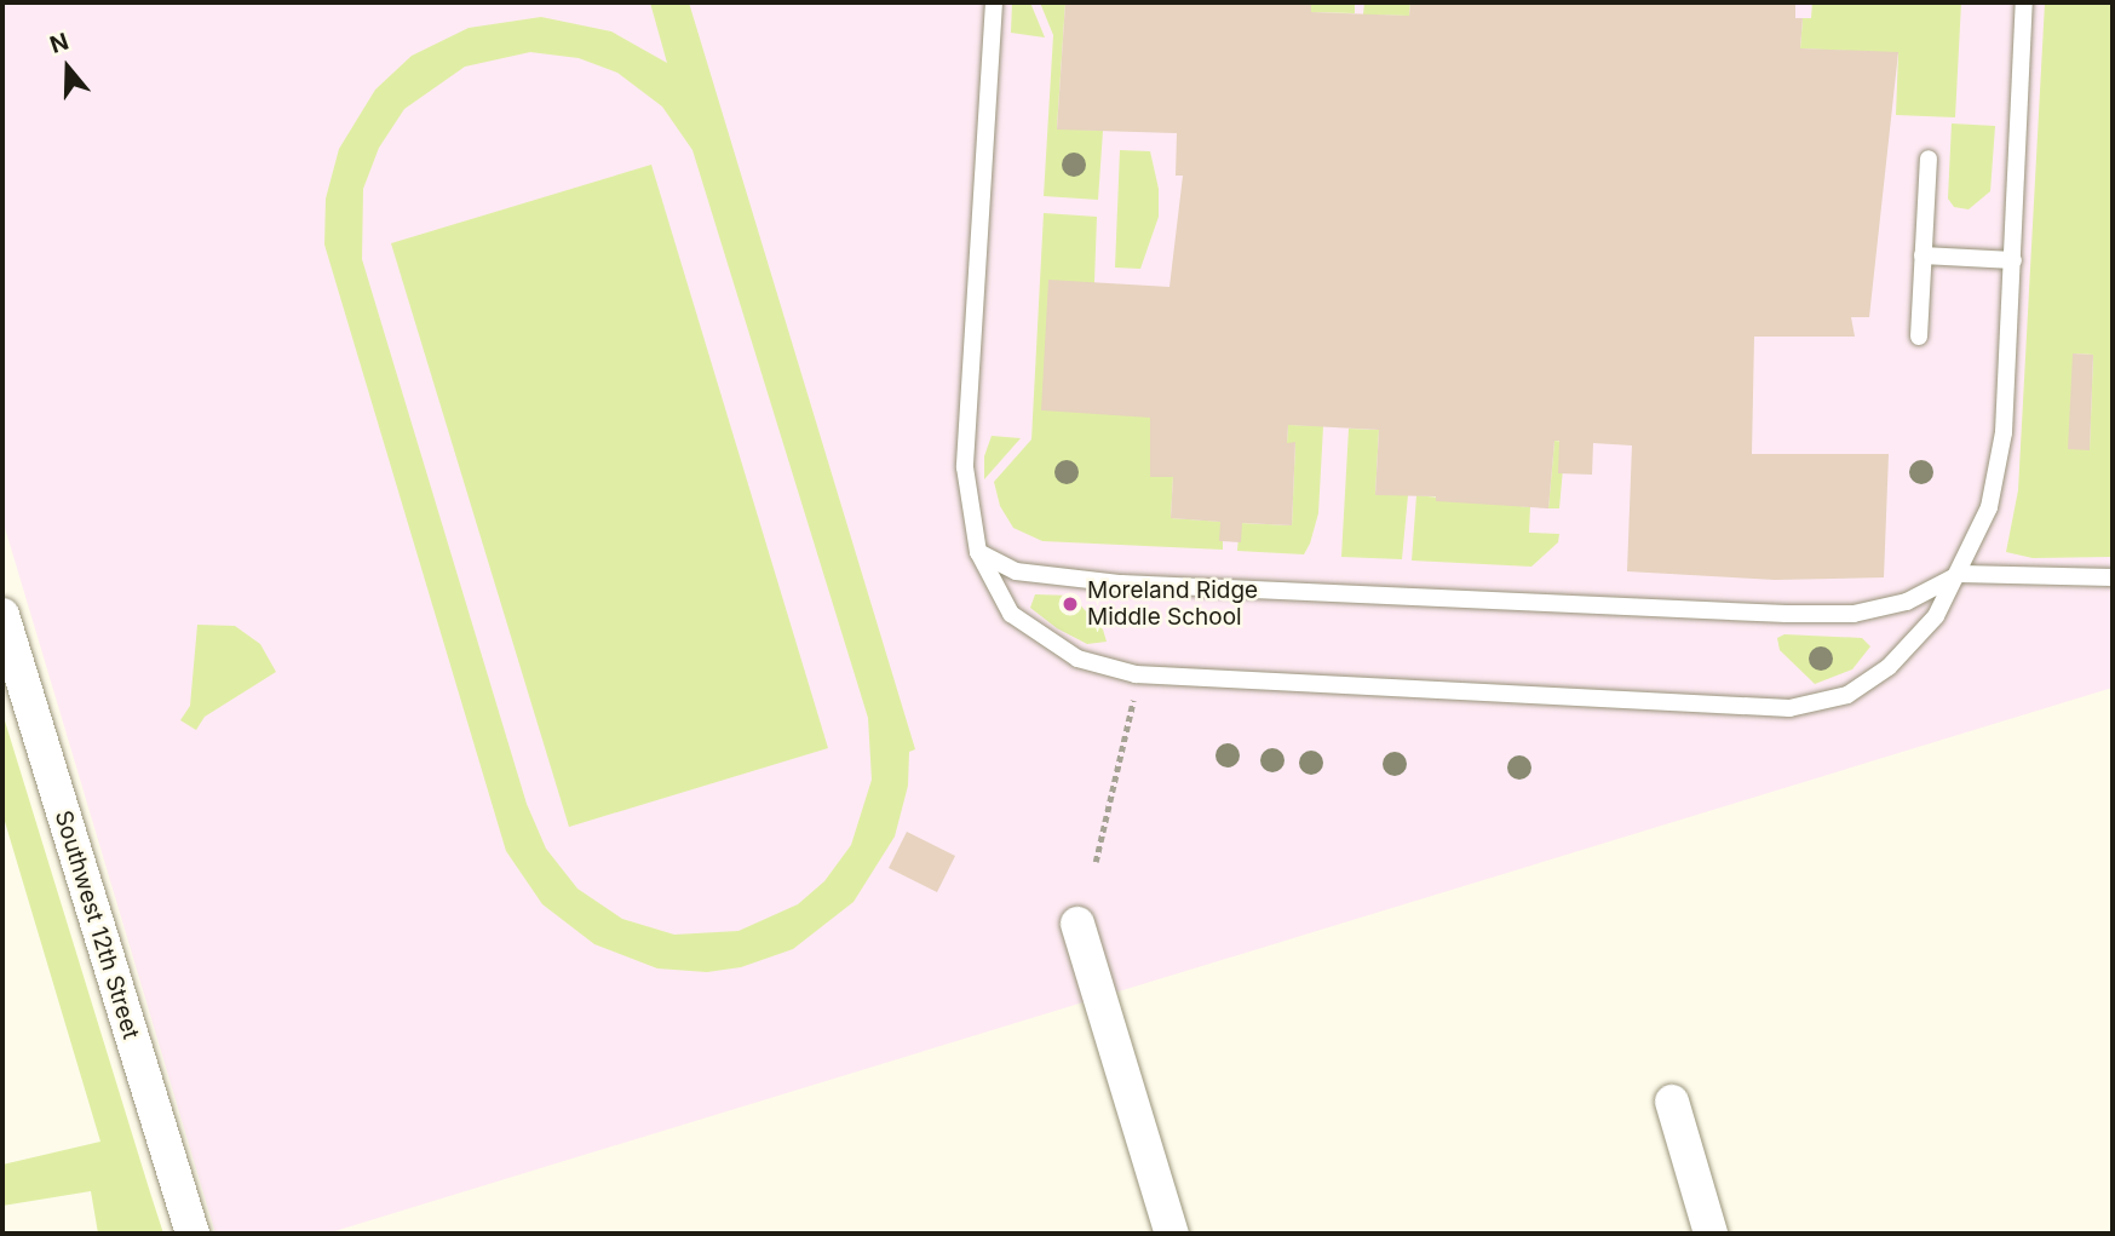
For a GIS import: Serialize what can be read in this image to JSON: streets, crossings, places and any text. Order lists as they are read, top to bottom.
{
  "streets": {
    "street": ["Southwest 12th Street"]
  },
  "places": ["Moreland Ridge Middle School"],
  "north": "top"
}
